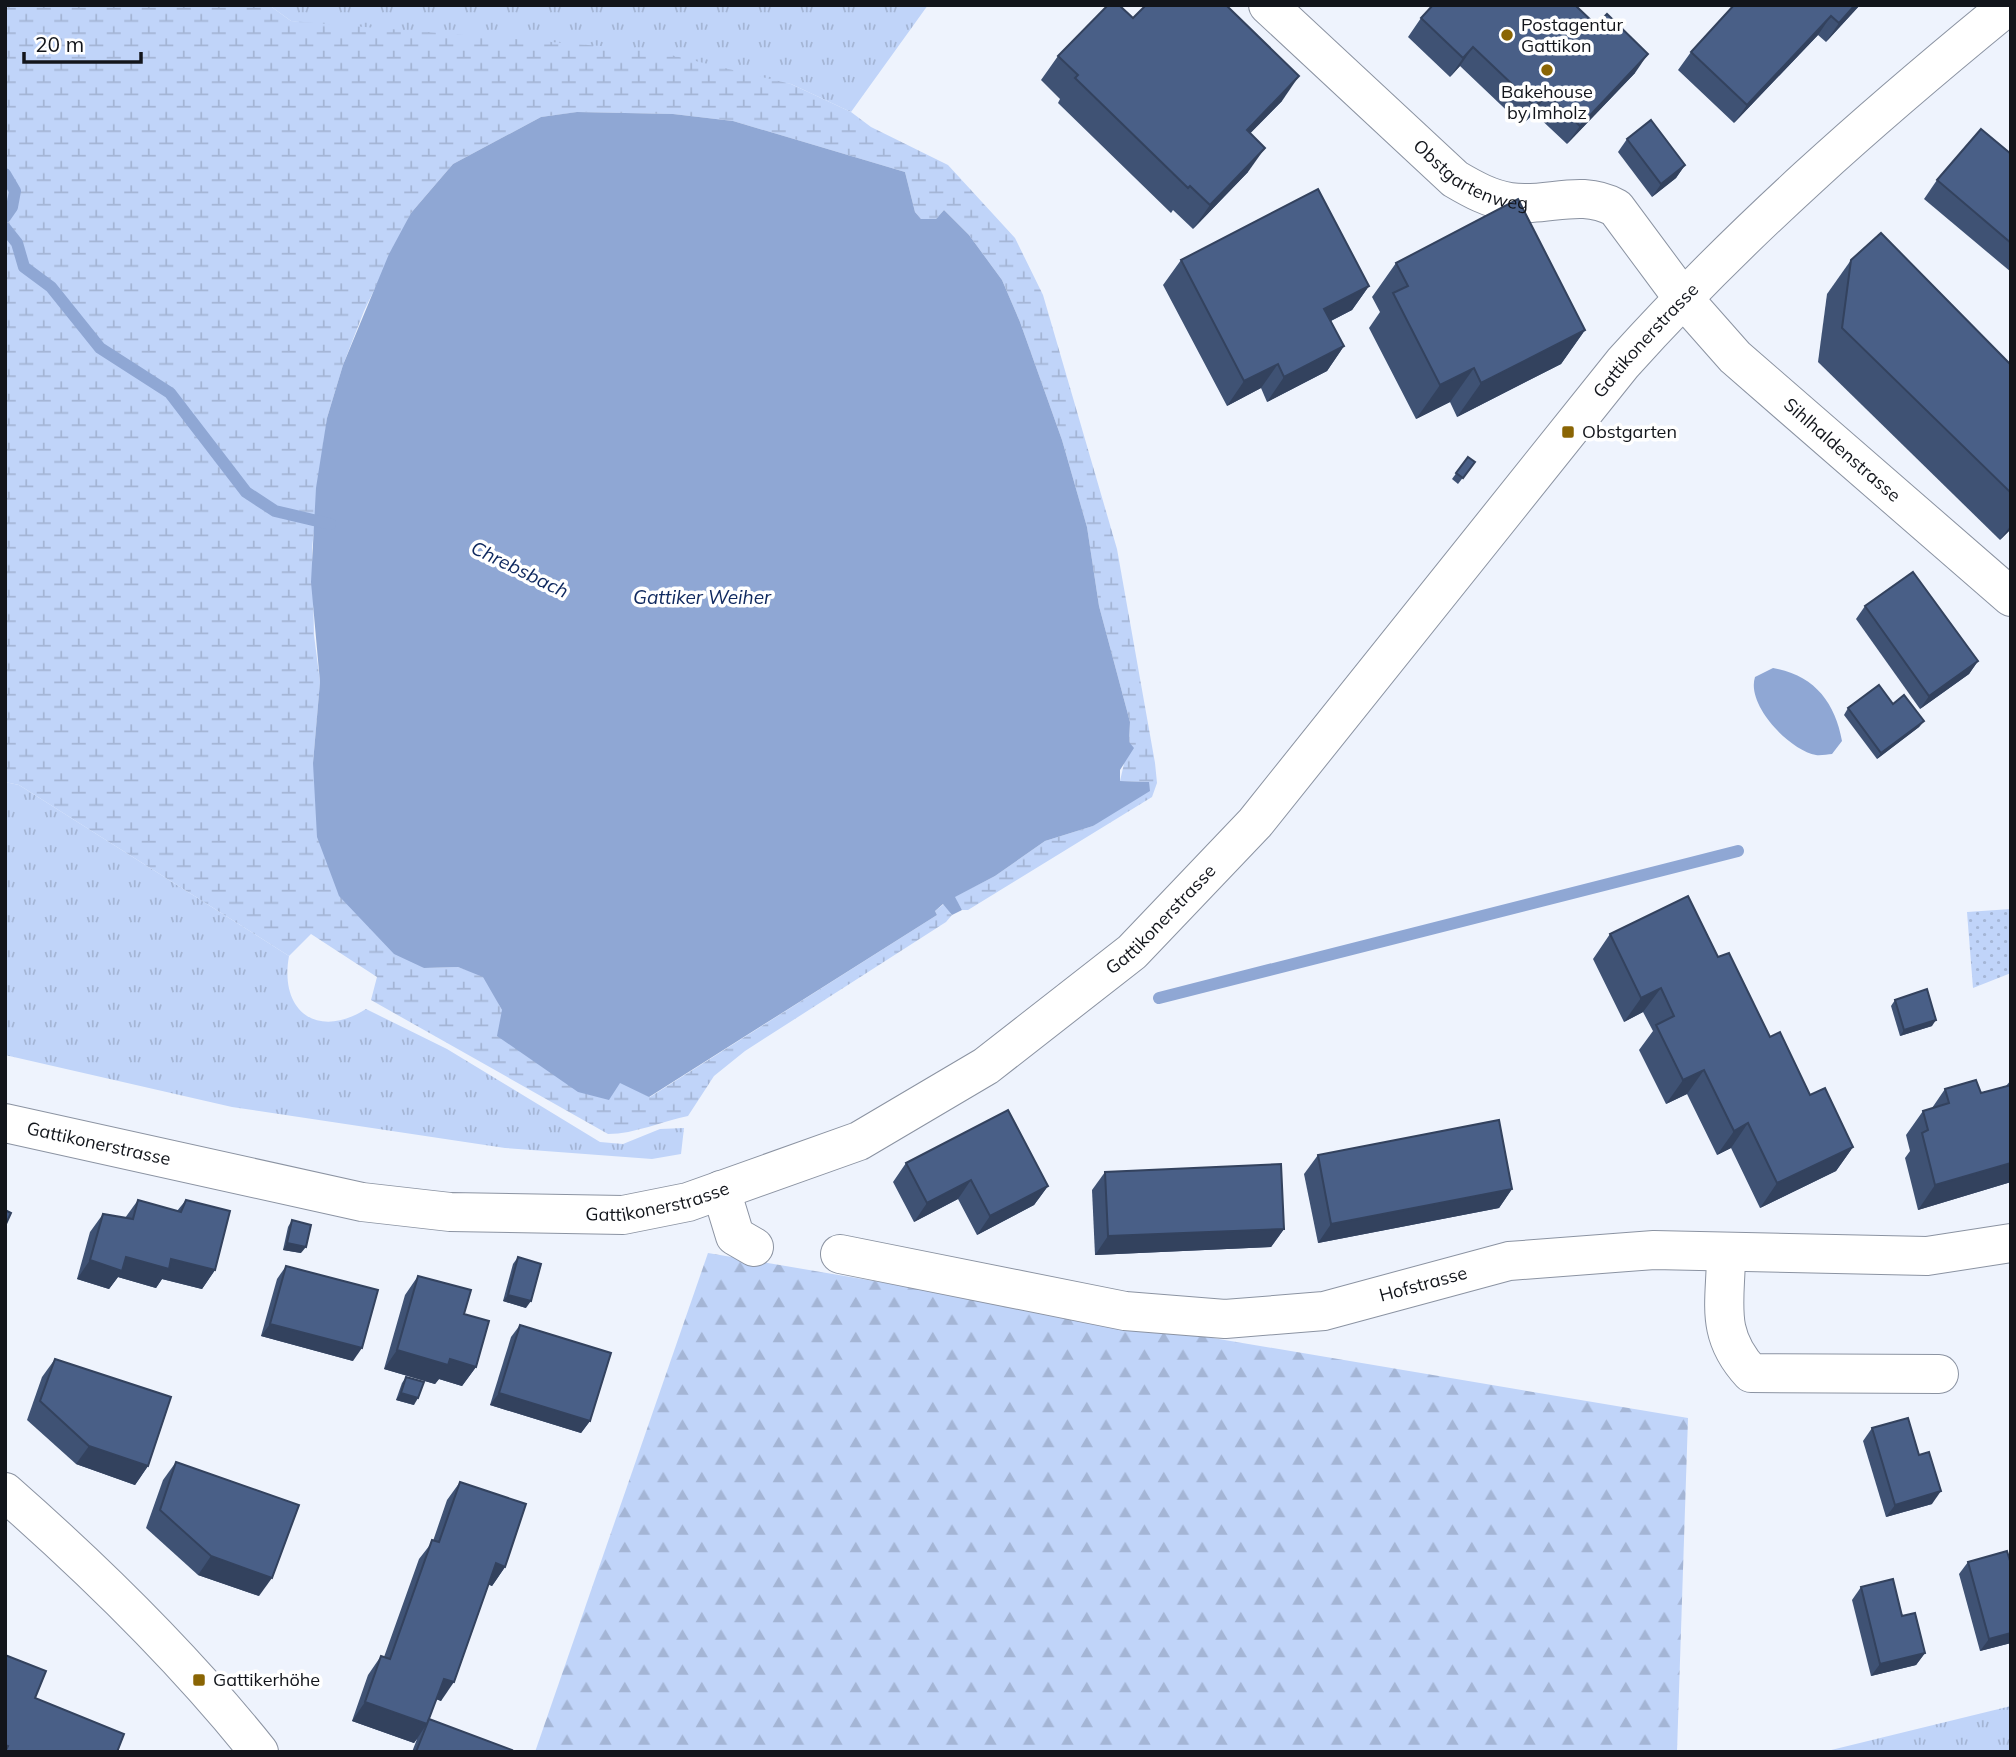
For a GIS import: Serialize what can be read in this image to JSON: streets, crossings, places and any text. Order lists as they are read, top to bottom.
{
  "streets": {
    "main road": [
      "Obstgartenweg",
      "Gattikonerstrasse",
      "Sihlhaldenstrasse",
      "Hofstrasse"
    ]
  },
  "crossings": [
    ["Obstgartenweg", "Gattikonerstrasse"],
    ["Obstgartenweg", "Sihlhaldenstrasse"],
    ["Gattikonerstrasse", "Sihlhaldenstrasse"]
  ],
  "water": ["Chrebsbach", "Gattiker Weiher"],
  "places": {
    "other": ["Postagentur Gattikon", "Bakehouse by Imholz"],
    "transit": ["Obstgarten", "Gattikerhöhe"]
  },
  "scale_bar": "20 m"
}
